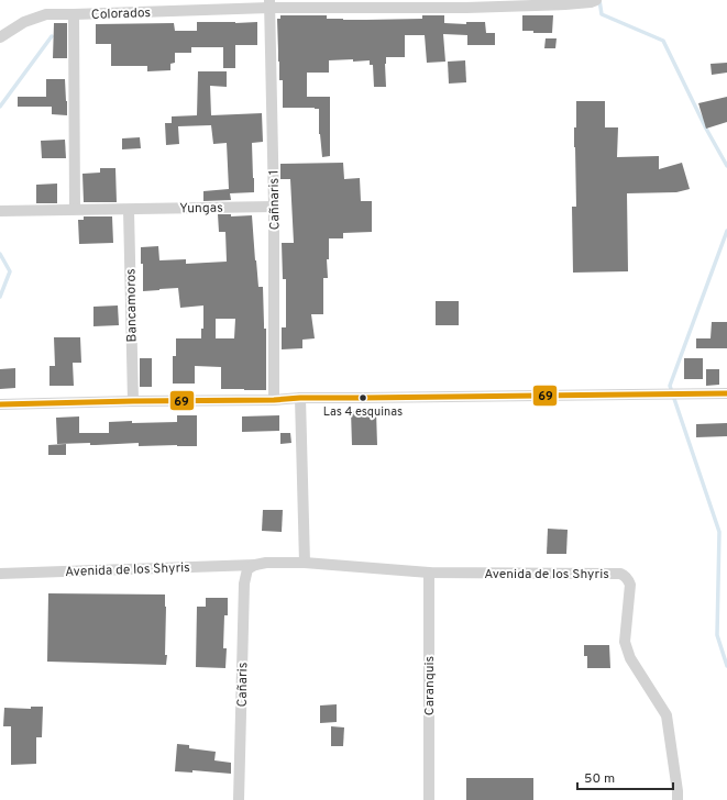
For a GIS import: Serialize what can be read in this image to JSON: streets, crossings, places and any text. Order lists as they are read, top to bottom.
{
  "streets": {
    "street": [
      "Colorados",
      "Cañnaris 1",
      "Yungas",
      "Bancamoros",
      "Avenida de los Shyris",
      "Cañaris",
      "Caranquis"
    ]
  },
  "crossings": [
    ["Colorados", "Cañnaris 1"],
    ["Cañnaris 1", "Yungas"],
    ["Yungas", "Bancamoros"],
    ["Avenida de los Shyris", "Cañaris"],
    ["Avenida de los Shyris", "Caranquis"]
  ],
  "places": ["Las 4 esquinas"],
  "lines": ["transit line 69"],
  "scale_bar": "50 m"
}
